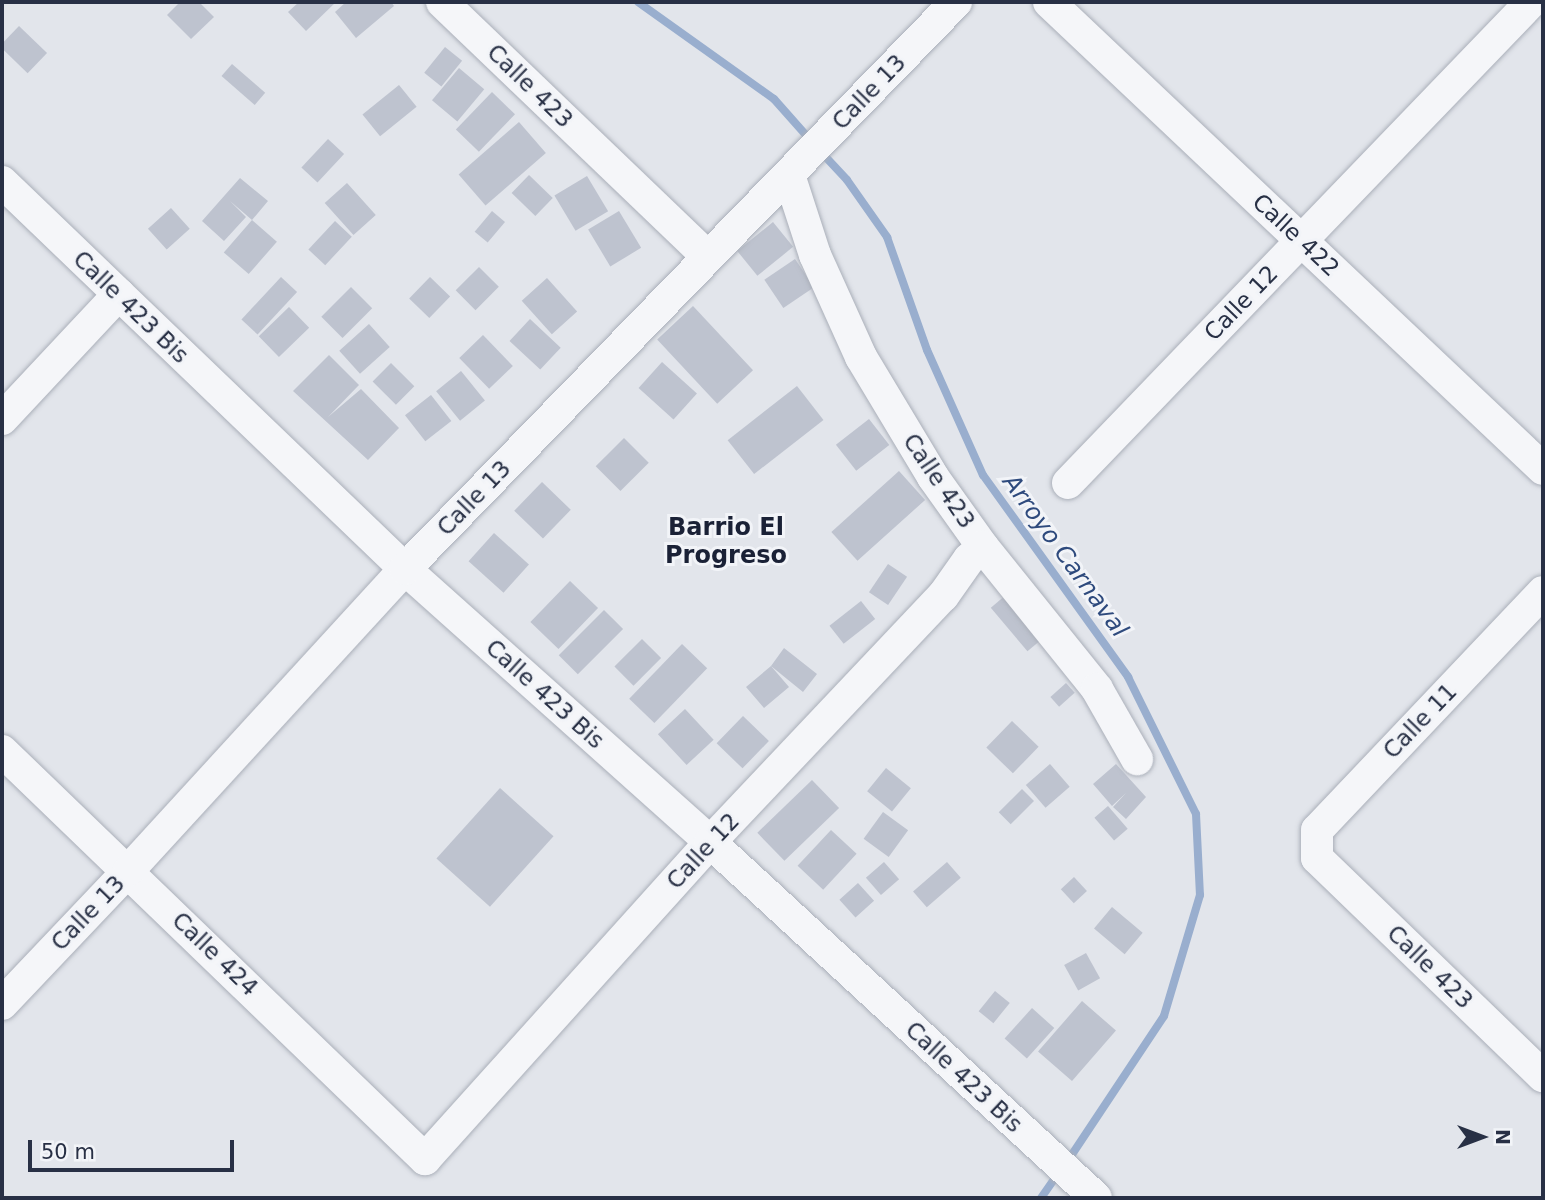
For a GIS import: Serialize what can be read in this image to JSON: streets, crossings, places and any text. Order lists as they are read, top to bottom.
{
  "streets": {
    "street": [
      "Calle 423",
      "Calle 13",
      "Calle 422",
      "Calle 12",
      "Calle 423 Bis",
      "Calle 11",
      "Calle 424"
    ]
  },
  "crossings": [
    ["Calle 423", "Calle 13"],
    ["Calle 423", "Calle 12"],
    ["Calle 423", "Calle 11"],
    ["Calle 13", "Calle 423 Bis"],
    ["Calle 13", "Calle 424"],
    ["Calle 422", "Calle 12"],
    ["Calle 12", "Calle 423 Bis"],
    ["Calle 12", "Calle 424"]
  ],
  "districts": ["Barrio El Progreso"],
  "water": ["Arroyo Carnaval"],
  "scale_bar": "50 m",
  "north": "right"
}
